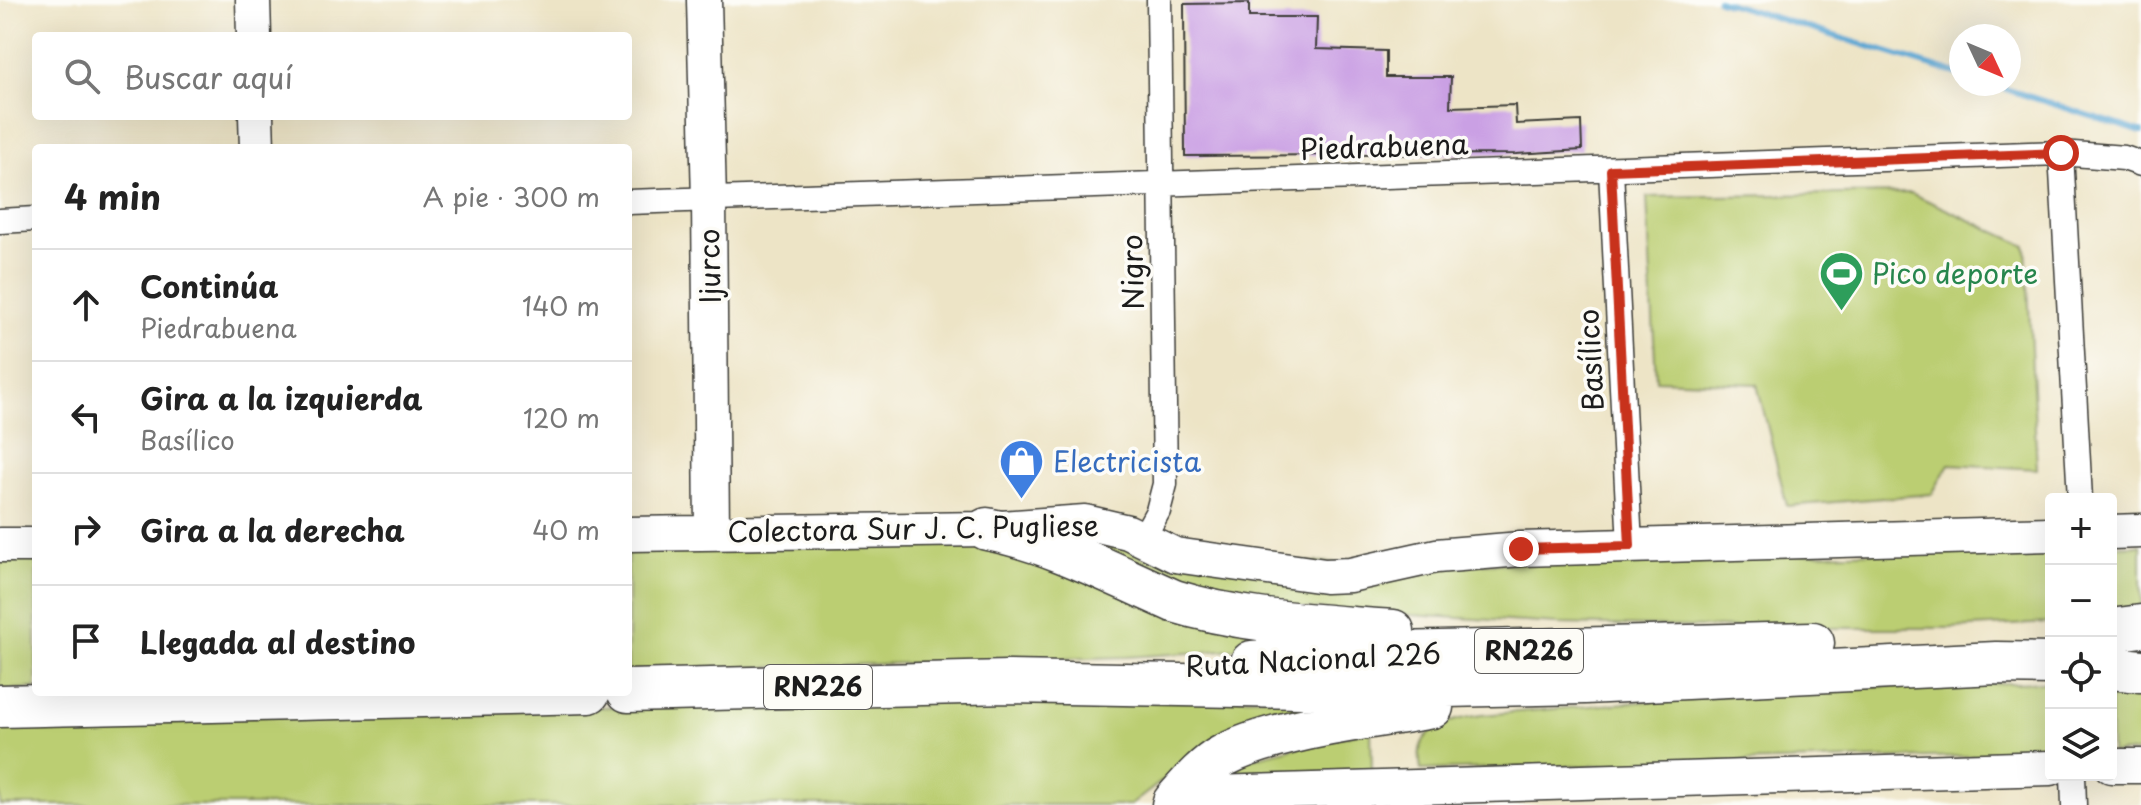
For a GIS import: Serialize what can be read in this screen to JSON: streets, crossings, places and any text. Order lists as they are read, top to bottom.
{
  "streets": {
    "highway": ["RN226", "Ruta Nacional 226"],
    "street": [
      "Piedrabuena",
      "Ijurco",
      "Nigro",
      "Basílico",
      "Colectora Sur J. C. Pugliese"
    ]
  },
  "crossings": [
    ["Piedrabuena", "Ijurco"],
    ["Piedrabuena", "Nigro"],
    ["Piedrabuena", "Basílico"],
    ["Ijurco", "Colectora Sur J. C. Pugliese"],
    ["Nigro", "Colectora Sur J. C. Pugliese"],
    ["Basílico", "Colectora Sur J. C. Pugliese"]
  ],
  "places": {
    "sports": ["Pico deporte"],
    "shop": ["Electricista"]
  },
  "north": "bottom right",
  "page": {
    "search": "Buscar aquí",
    "heading": ["4 min", "A pie · 300 m"],
    "list": [
      ["Continúa", "Piedrabuena", "140 m"],
      ["Gira a la izquierda", "Basílico", "120 m"],
      ["Gira a la derecha", "40 m"],
      "Llegada al destino"
    ],
    "map_buttons": ["+", "−"]
  }
}
